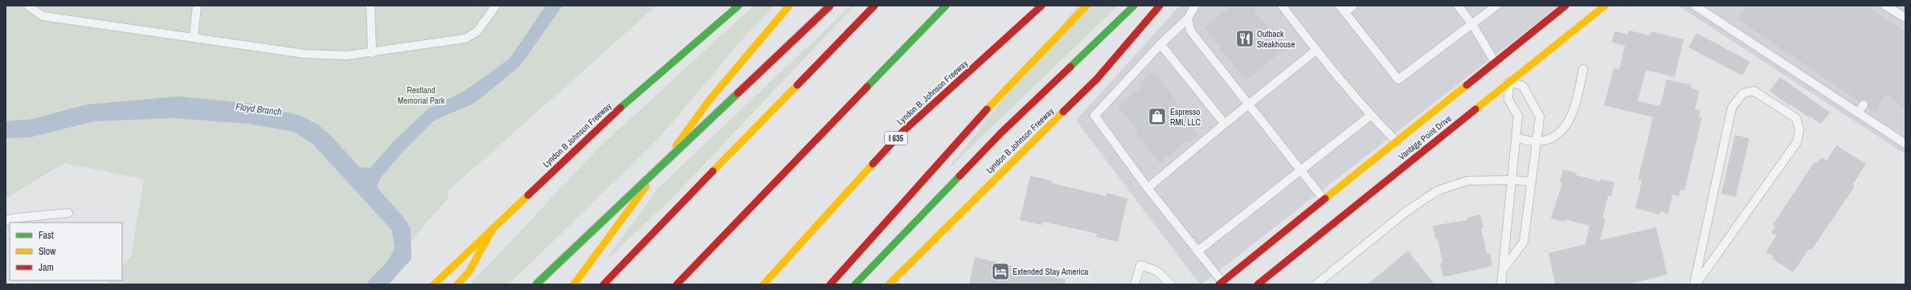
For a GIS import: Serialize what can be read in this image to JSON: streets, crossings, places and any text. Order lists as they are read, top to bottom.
{
  "streets": {
    "main road": [
      "Lyndon B. Johnson Freeway",
      "Lyndon B Johnson Freeway",
      "Vantage Point Drive",
      "I 635"
    ]
  },
  "water": ["Floyd Branch"],
  "parks": ["Restland Memorial Park"],
  "places": {
    "restaurant": ["Outback Steakhouse"],
    "shop": ["Espresso RMI, LLC"],
    "hotel": ["Extended Stay America"]
  },
  "legend": ["Fast", "Slow", "Jam"]
}
